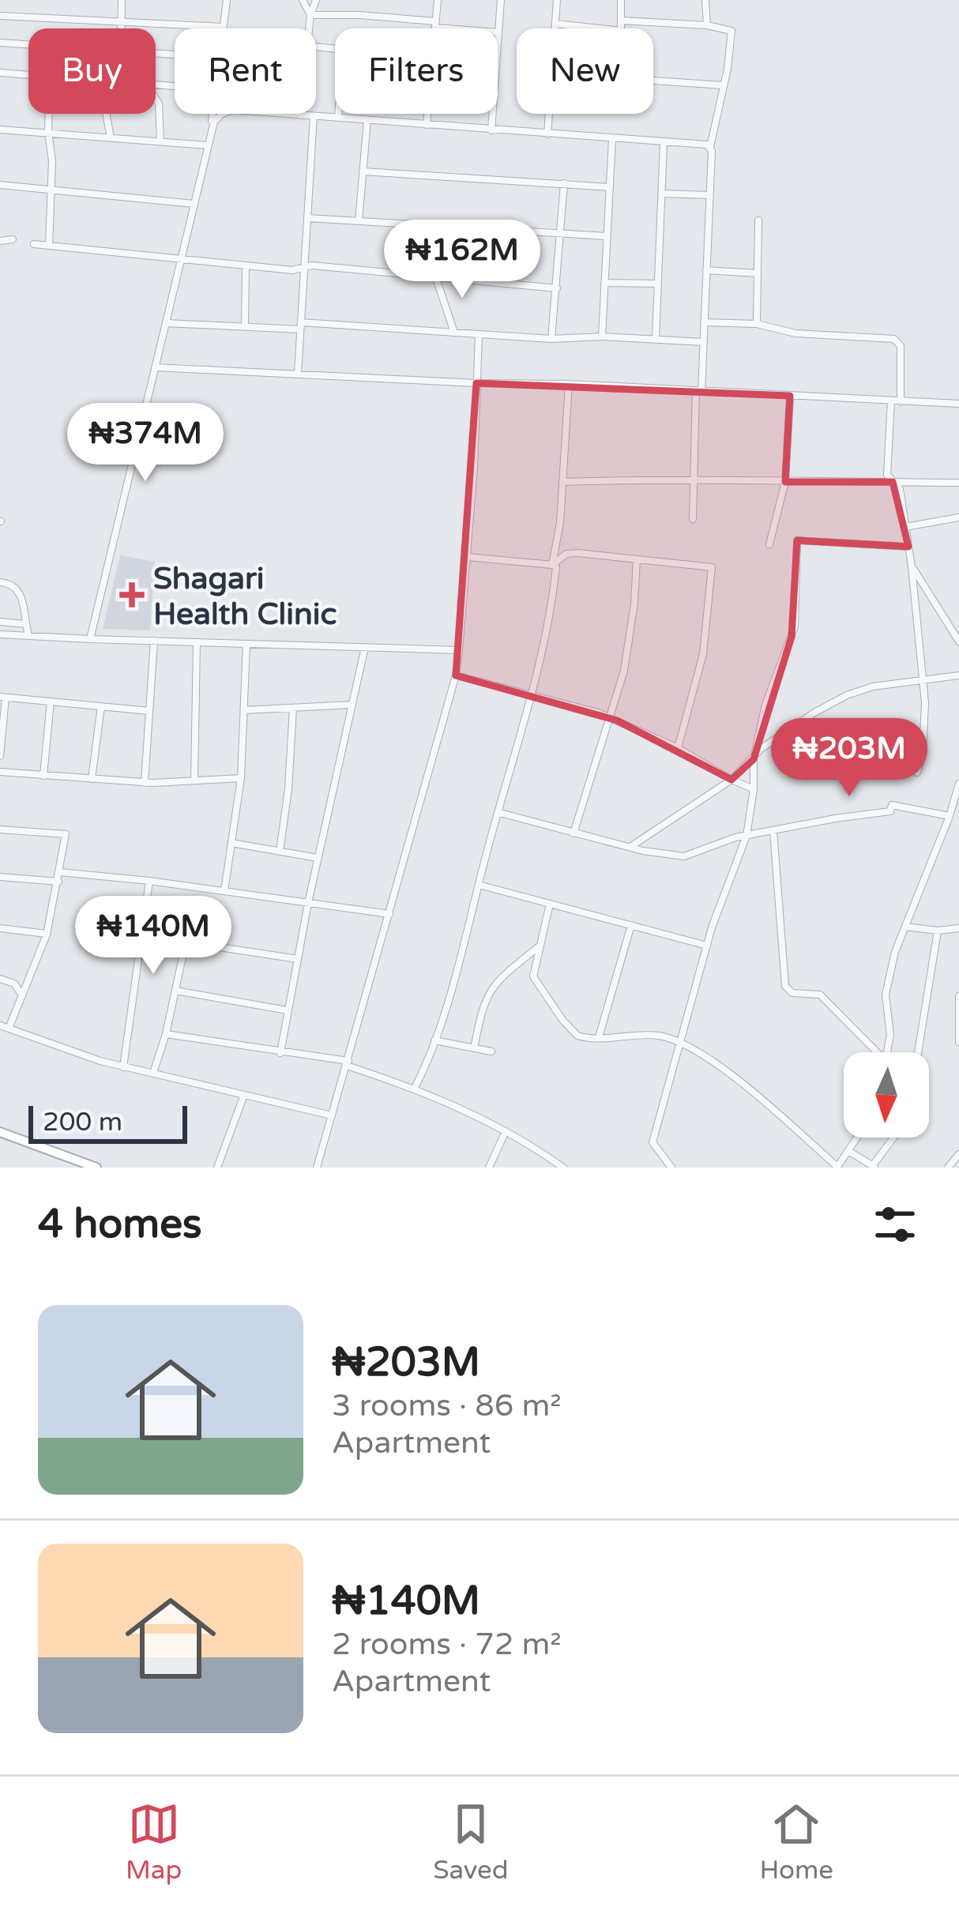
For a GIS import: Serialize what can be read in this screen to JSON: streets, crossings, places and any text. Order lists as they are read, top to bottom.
{
  "places": {
    "health": ["Shagari Health Clinic"]
  },
  "scale_bar": "200 m",
  "north": "bottom",
  "page": {
    "chip": [
      "Buy",
      "Rent",
      "Filters",
      "New"
    ],
    "price": [
      "₦162M",
      "₦374M",
      "₦203M",
      "₦140M"
    ],
    "scale": "200 m",
    "heading": "4 homes",
    "list": [
      {
        "name": "₦203M",
        "note": "3 rooms · 86 m² · Apartment"
      },
      {
        "name": "₦140M",
        "note": "2 rooms · 72 m² · Apartment"
      }
    ],
    "tabs": ["Map", "Saved", "Home"]
  }
}
